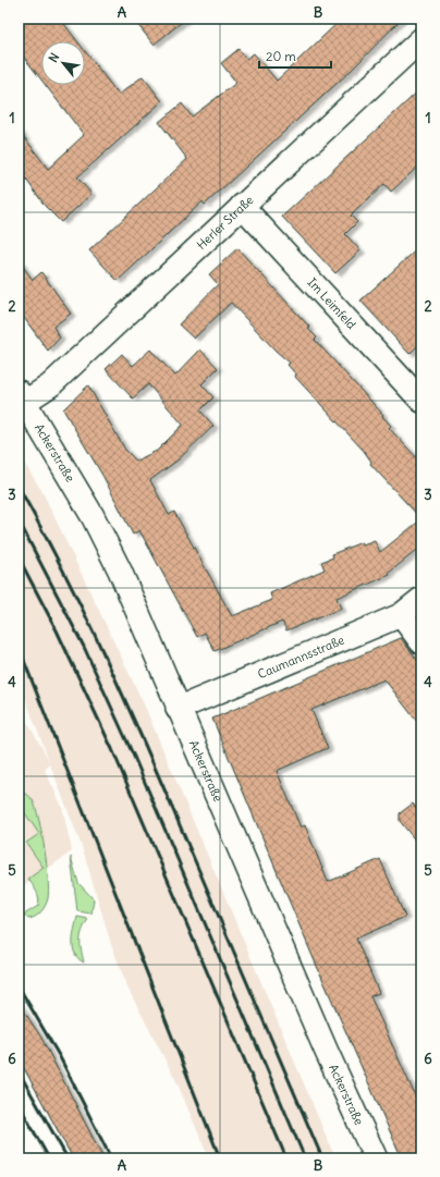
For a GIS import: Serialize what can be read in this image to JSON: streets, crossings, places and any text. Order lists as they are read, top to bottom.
{
  "streets": {
    "street": [
      "Herler Straße",
      "Im Leimfeld",
      "Ackerstraße",
      "Caumannsstraße"
    ]
  },
  "crossings": [
    ["Herler Straße", "Im Leimfeld"],
    ["Herler Straße", "Ackerstraße"],
    ["Ackerstraße", "Caumannsstraße"]
  ],
  "scale_bar": "20 m",
  "north": "top left",
  "grid": {
    "columns": ["A", "B"],
    "rows": [
      "1",
      "2",
      "3",
      "4",
      "5",
      "6"
    ]
  }
}
